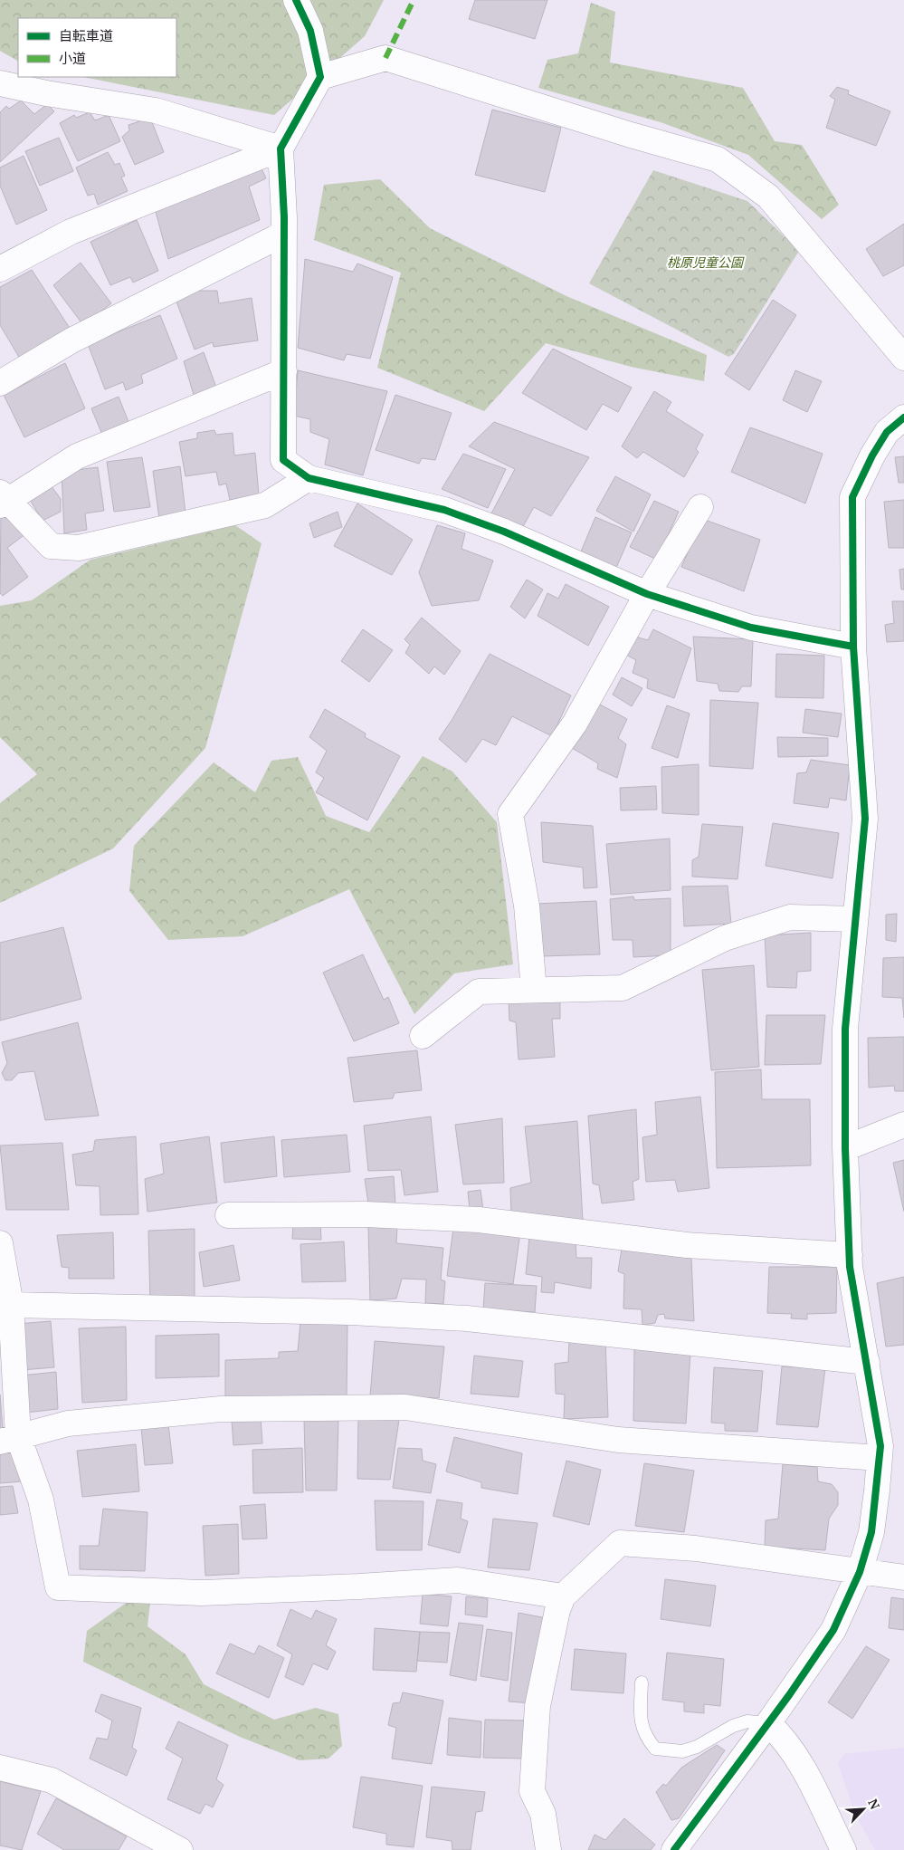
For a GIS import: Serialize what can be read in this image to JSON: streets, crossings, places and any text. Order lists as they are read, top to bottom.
{
  "parks": ["桃原児童公園"],
  "legend": ["自転車道", "小道"],
  "north": "top right"
}
